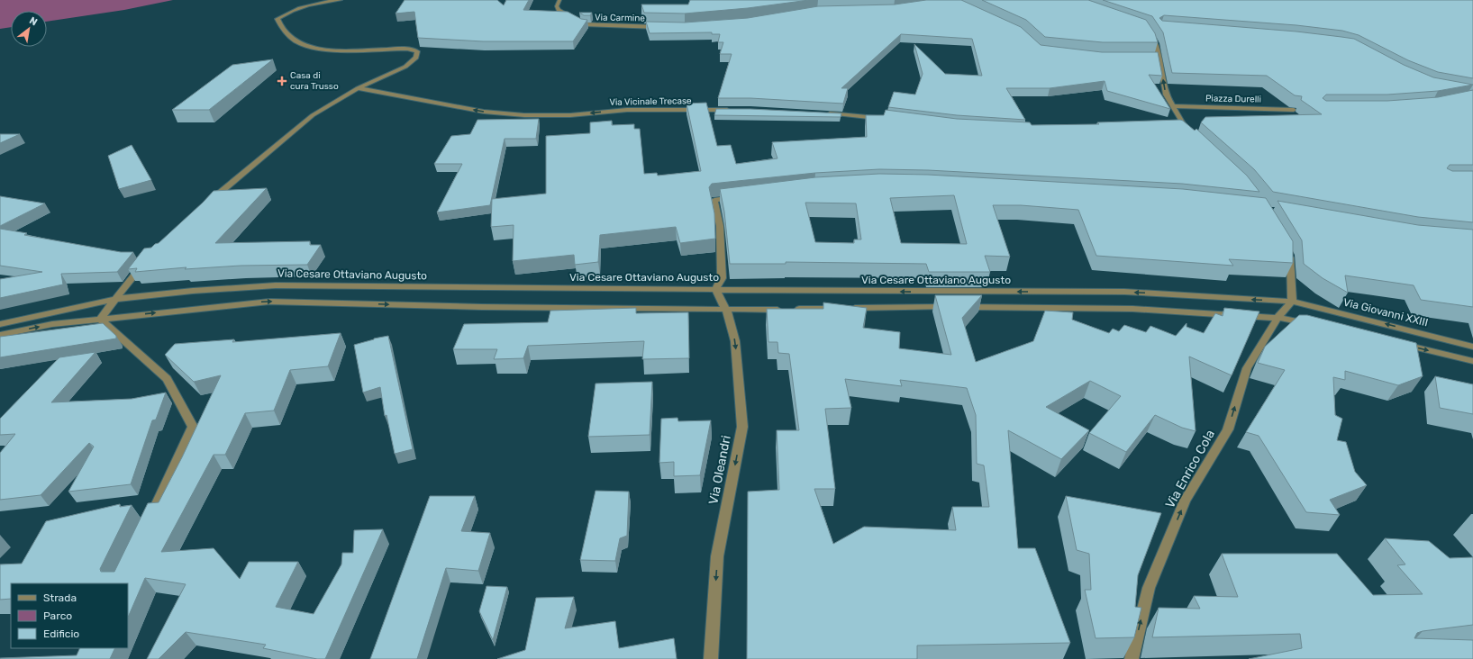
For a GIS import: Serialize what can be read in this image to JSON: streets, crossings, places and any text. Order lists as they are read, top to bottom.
{
  "streets": {
    "street": [
      "Via Carmine",
      "Piazza Durelli",
      "Via Vicinale Trecase",
      "Via Cesare Ottaviano Augusto",
      "Via Giovanni XXIII",
      "Via Enrico Cola",
      "Via Oleandri"
    ]
  },
  "crossings": [
    ["Via Cesare Ottaviano Augusto", "Via Giovanni XXIII"],
    ["Via Cesare Ottaviano Augusto", "Via Enrico Cola"],
    ["Via Cesare Ottaviano Augusto", "Via Oleandri"],
    ["Via Giovanni XXIII", "Via Enrico Cola"]
  ],
  "one_way": ["Via Vicinale Trecase", "Via Enrico Cola", "Via Oleandri"],
  "places": {
    "health": ["Casa di cura Trusso"]
  },
  "legend": ["Strada", "Parco", "Edificio"],
  "north": "top right"
}
